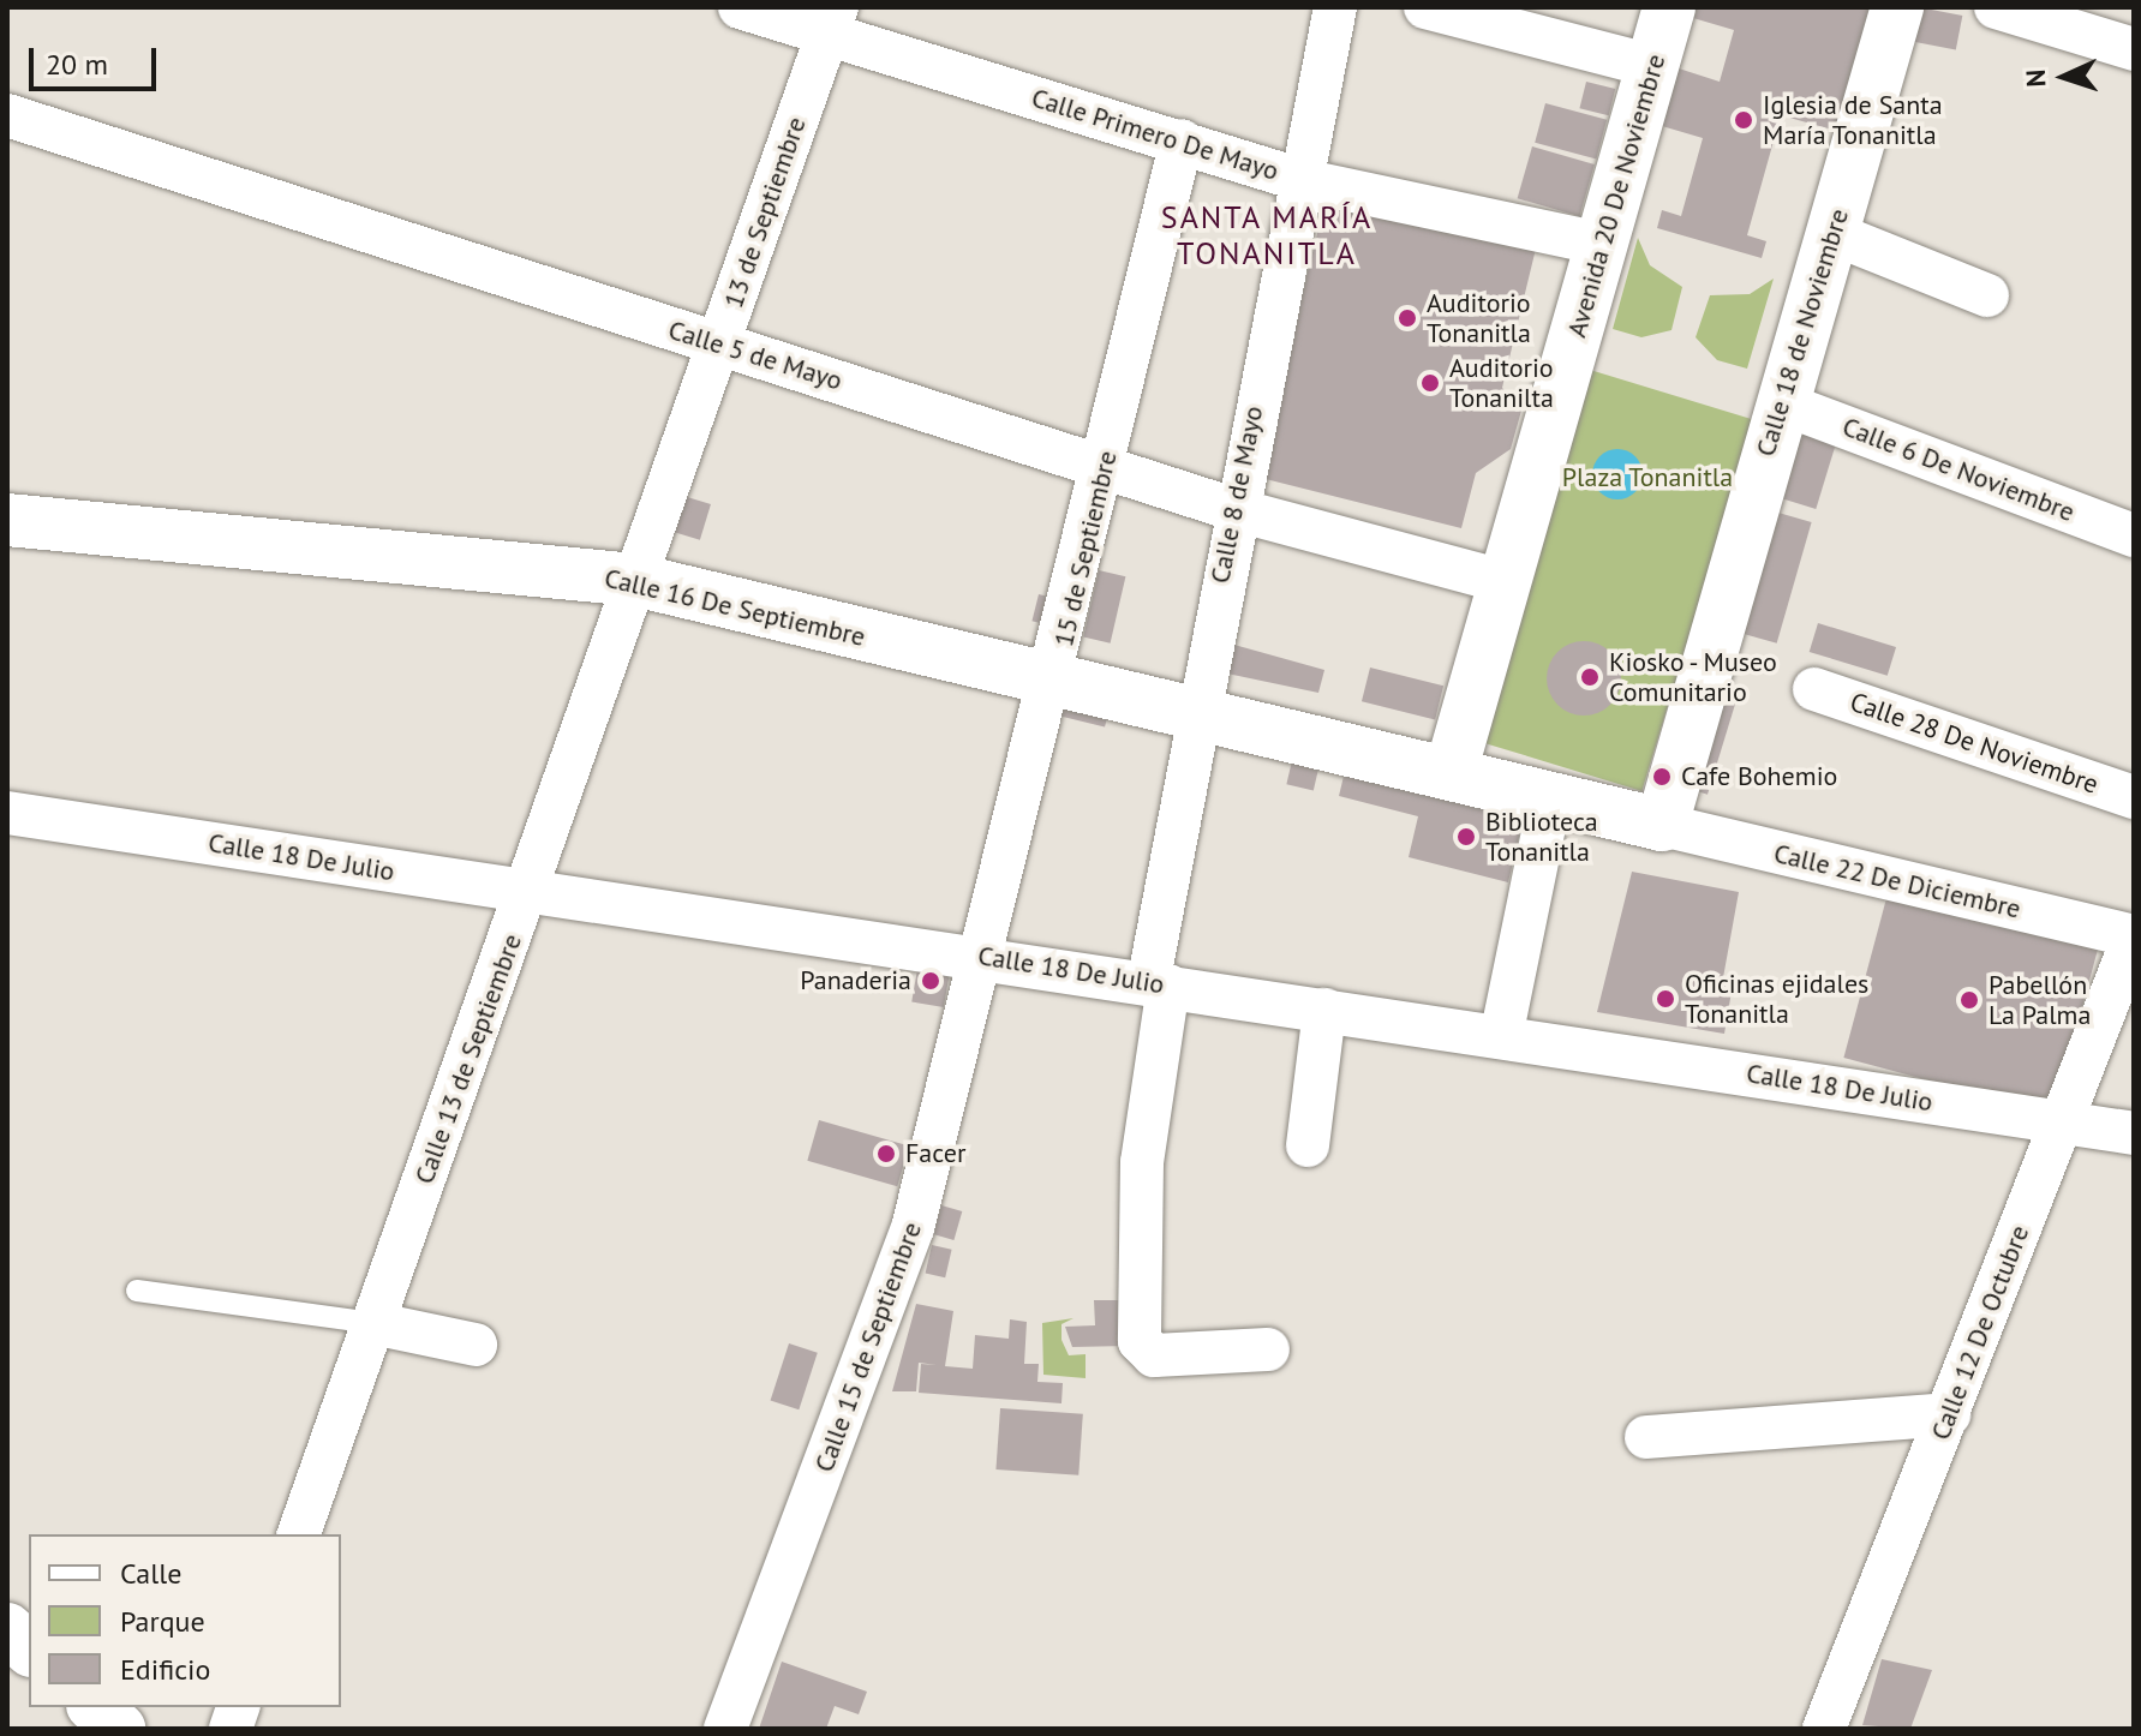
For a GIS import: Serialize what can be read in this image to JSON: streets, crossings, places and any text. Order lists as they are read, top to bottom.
{
  "streets": {
    "main road": ["Avenida 20 De Noviembre", "Calle 18 de Noviembre", "Calle 16 De Septiembre"],
    "street": [
      "Calle Primero De Mayo",
      "13 de Septiembre",
      "Calle 5 de Mayo",
      "Calle 6 De Noviembre",
      "Calle 8 de Mayo",
      "15 de Septiembre",
      "Calle 28 De Noviembre",
      "Calle 18 De Julio",
      "Calle 22 De Diciembre",
      "Calle 13 de Septiembre",
      "Calle 12 De Octubre",
      "Calle 15 de Septiembre"
    ]
  },
  "crossings": [
    ["Calle Primero De Mayo", "Avenida 20 De Noviembre"],
    ["Calle Primero De Mayo", "13 de Septiembre"],
    ["Calle Primero De Mayo", "Calle 8 de Mayo"],
    ["Calle Primero De Mayo", "15 de Septiembre"],
    ["Avenida 20 De Noviembre", "Calle 5 de Mayo"],
    ["Avenida 20 De Noviembre", "Calle 16 De Septiembre"],
    ["13 de Septiembre", "Calle 5 de Mayo"],
    ["13 de Septiembre", "Calle 16 De Septiembre"],
    ["13 de Septiembre", "Calle 13 de Septiembre"],
    ["Calle 18 de Noviembre", "Calle 6 De Noviembre"],
    ["Calle 18 de Noviembre", "Calle 22 De Diciembre"],
    ["Calle 5 de Mayo", "Calle 8 de Mayo"],
    ["Calle 5 de Mayo", "15 de Septiembre"],
    ["Calle 8 de Mayo", "Calle 16 De Septiembre"],
    ["Calle 8 de Mayo", "Calle 18 De Julio"],
    ["15 de Septiembre", "Calle 16 De Septiembre"],
    ["15 de Septiembre", "Calle 18 De Julio"],
    ["15 de Septiembre", "Calle 15 de Septiembre"],
    ["Calle 16 De Septiembre", "Calle 13 de Septiembre"],
    ["Calle 18 De Julio", "Calle 13 de Septiembre"],
    ["Calle 18 De Julio", "Calle 12 De Octubre"],
    ["Calle 18 De Julio", "Calle 15 de Septiembre"],
    ["Calle 22 De Diciembre", "Calle 12 De Octubre"]
  ],
  "districts": ["SANTA MARÍA TONANITLA"],
  "parks": ["Plaza Tonanitla"],
  "places": [
    "Iglesia de Santa María Tonanitla",
    "Auditorio Tonanitla",
    "Auditorio Tonanilta",
    "Kiosko - Museo Comunitario",
    "Cafe Bohemio",
    "Biblioteca Tonanitla",
    "Panaderia",
    "Oficinas ejidales Tonanitla",
    "Pabellón La Palma",
    "Facer"
  ],
  "legend": ["Calle", "Parque", "Edificio"],
  "scale_bar": "20 m",
  "north": "left"
}
